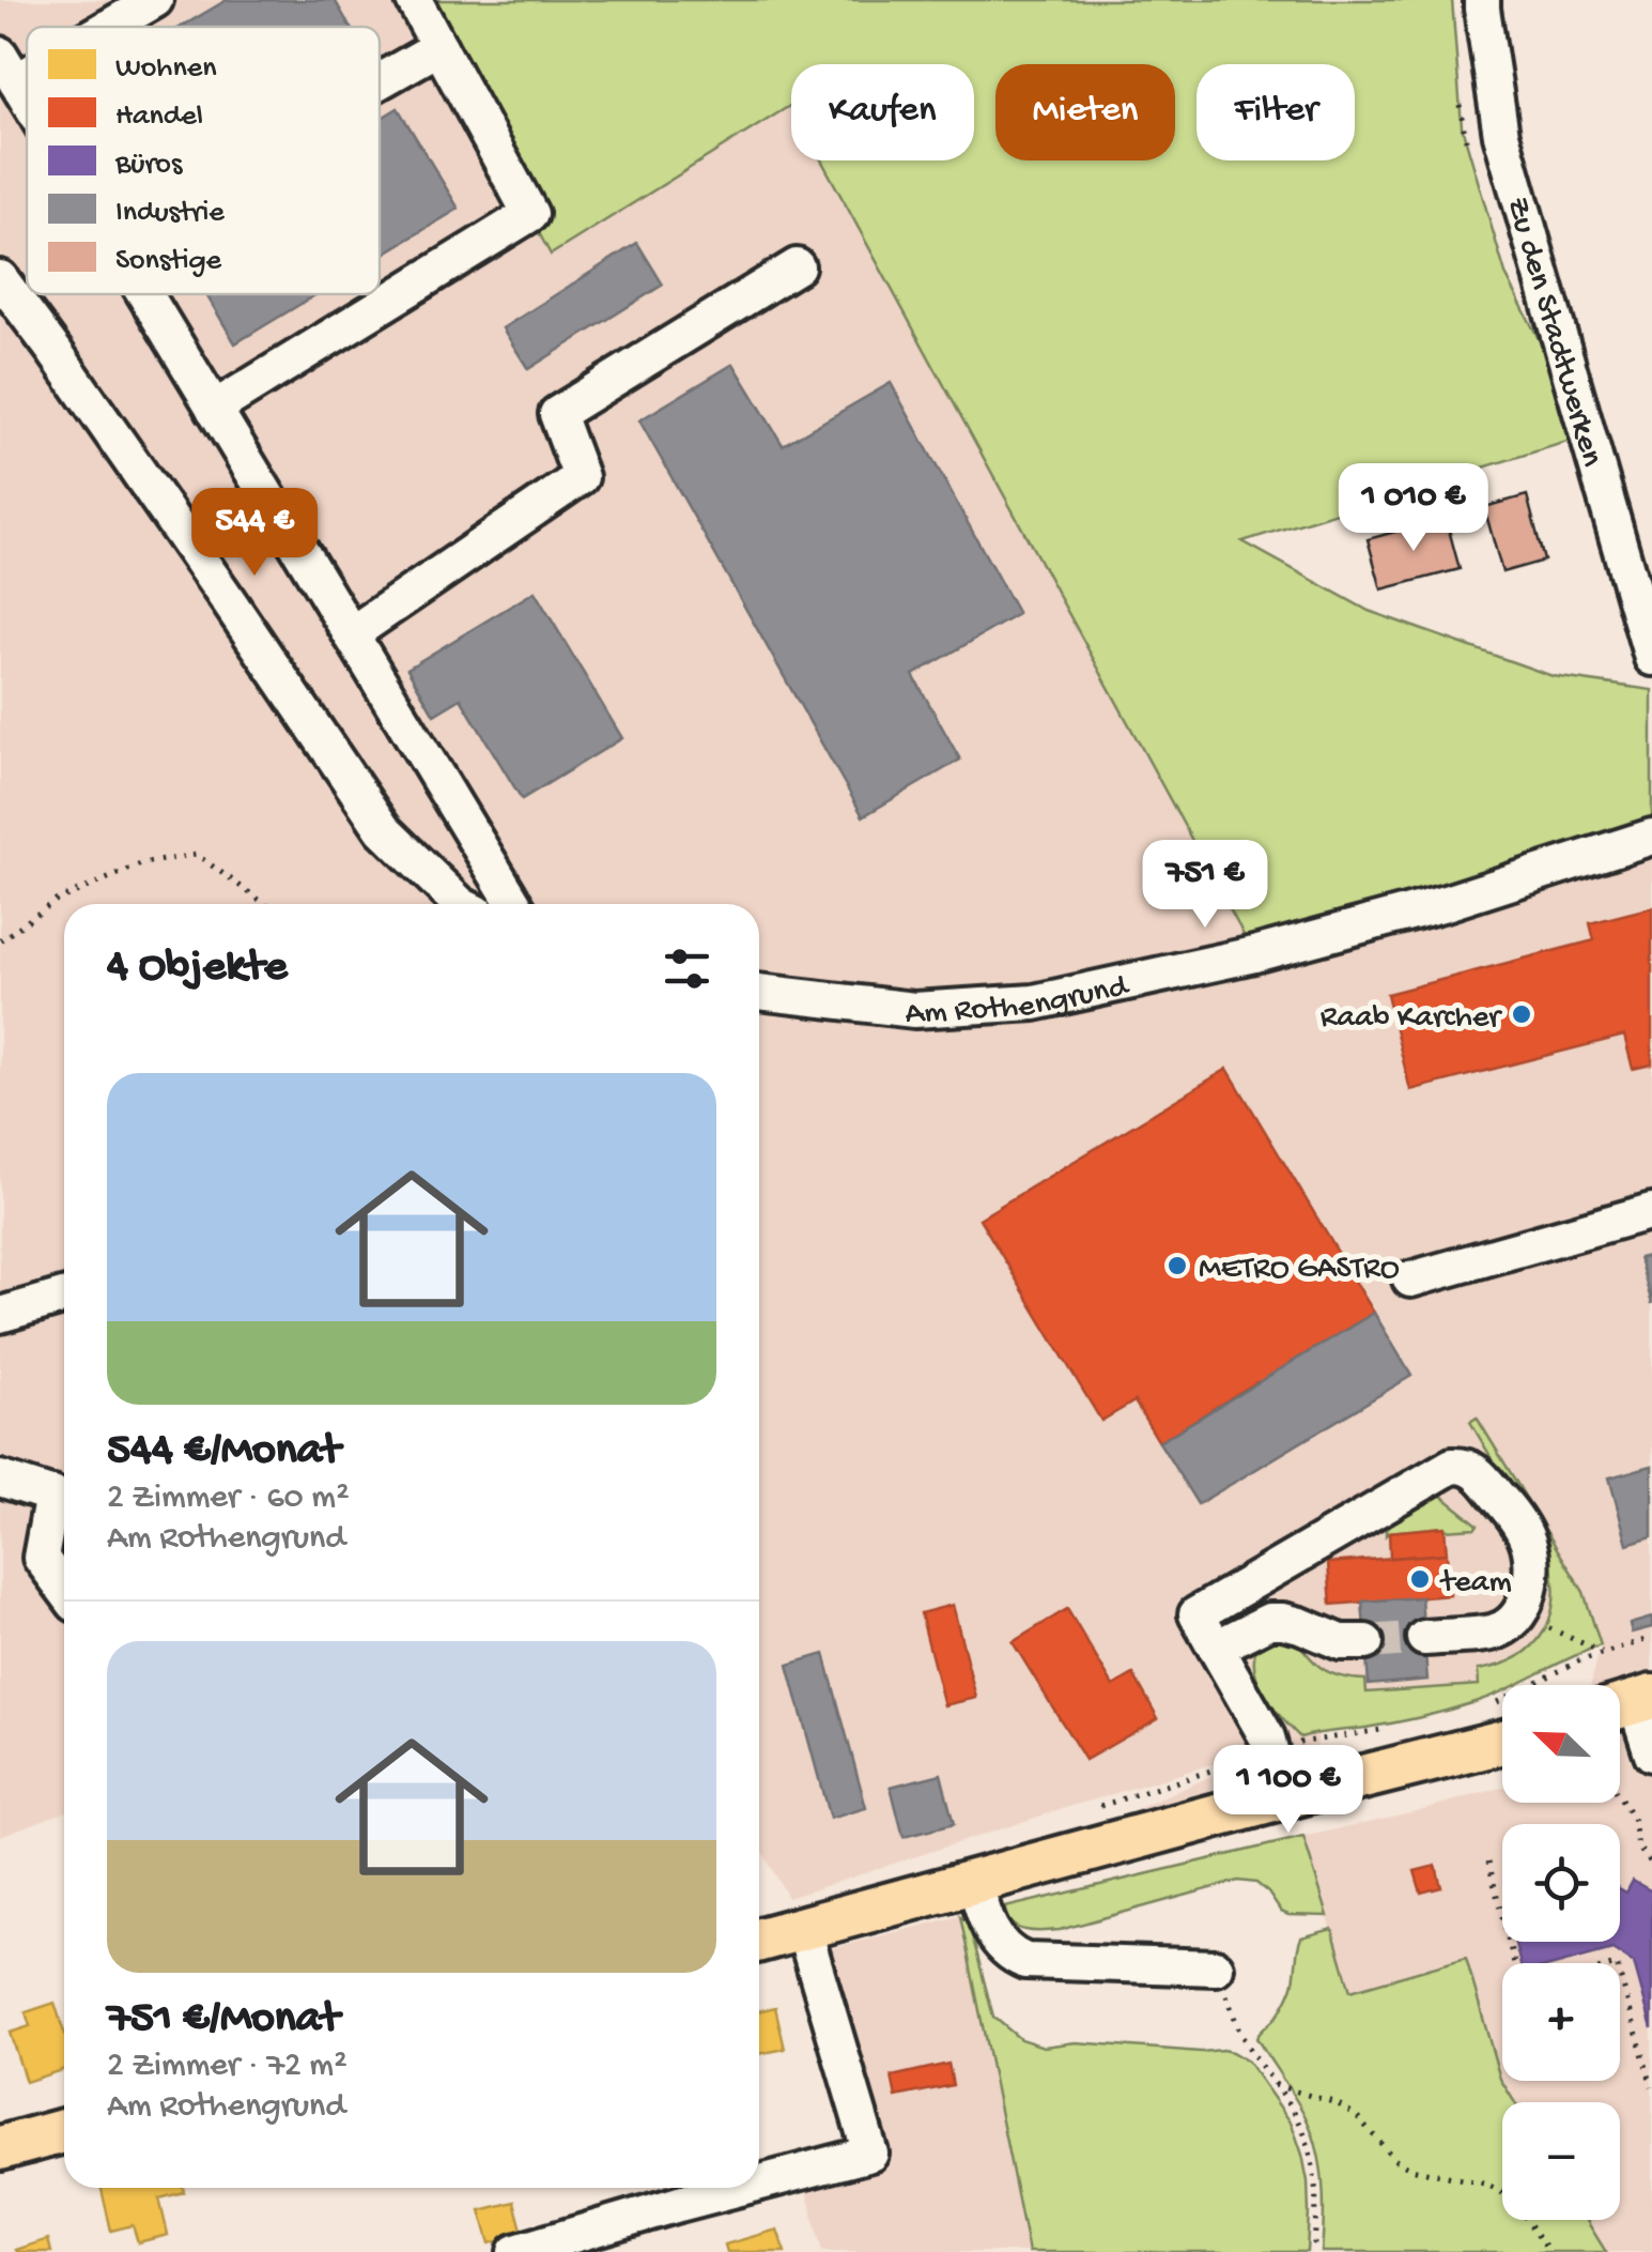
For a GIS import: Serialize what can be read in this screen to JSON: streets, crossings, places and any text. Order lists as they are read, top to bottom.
{
  "streets": {
    "street": ["Zu den Stadtwerken", "Am Rothengrund"]
  },
  "places": ["Raab Karcher", "METRO GASTRO", "team"],
  "legend": [
    "Wohnen",
    "Handel",
    "Büros",
    "Industrie",
    "Sonstige"
  ],
  "north": "top left",
  "page": {
    "chip": ["Kaufen", "Mieten", "Filter"],
    "price": [
      "1 010 €",
      "544 €",
      "751 €",
      "1 100 €"
    ],
    "heading": "4 Objekte",
    "list": [
      {
        "name": "544 €/Monat",
        "note": "2 Zimmer · 60 m² · Am Rothengrund"
      },
      {
        "name": "751 €/Monat",
        "note": "2 Zimmer · 72 m² · Am Rothengrund"
      }
    ],
    "map_buttons": ["+", "−"]
  }
}
